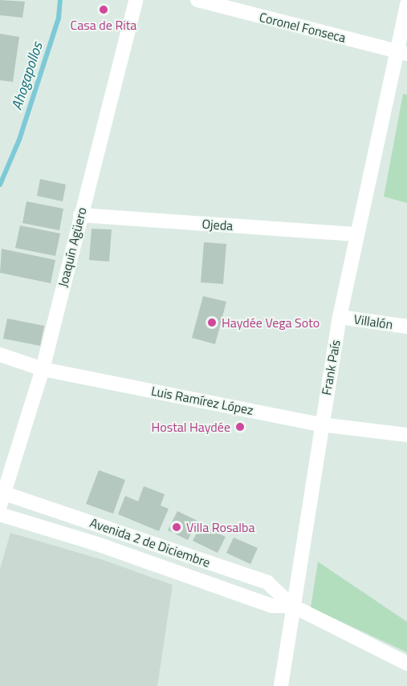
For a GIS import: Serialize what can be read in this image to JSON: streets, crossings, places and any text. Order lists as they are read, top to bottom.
{
  "streets": {
    "main road": [
      "Coronel Fonseca",
      "Ojeda",
      "Joaquín Agüero",
      "Villalón",
      "Frank País",
      "Luis Ramírez López",
      "Avenida 2 de Diciembre"
    ]
  },
  "crossings": [
    ["Coronel Fonseca", "Frank País"],
    ["Ojeda", "Joaquín Agüero"],
    ["Ojeda", "Frank País"],
    ["Joaquín Agüero", "Luis Ramírez López"],
    ["Joaquín Agüero", "Avenida 2 de Diciembre"],
    ["Villalón", "Frank País"],
    ["Frank País", "Luis Ramírez López"],
    ["Frank País", "Avenida 2 de Diciembre"]
  ],
  "water": ["Ahogapollos"],
  "places": [
    "Casa de Rita",
    "Haydée Vega Soto",
    "Hostal Haydée",
    "Villa Rosalba"
  ]
}
